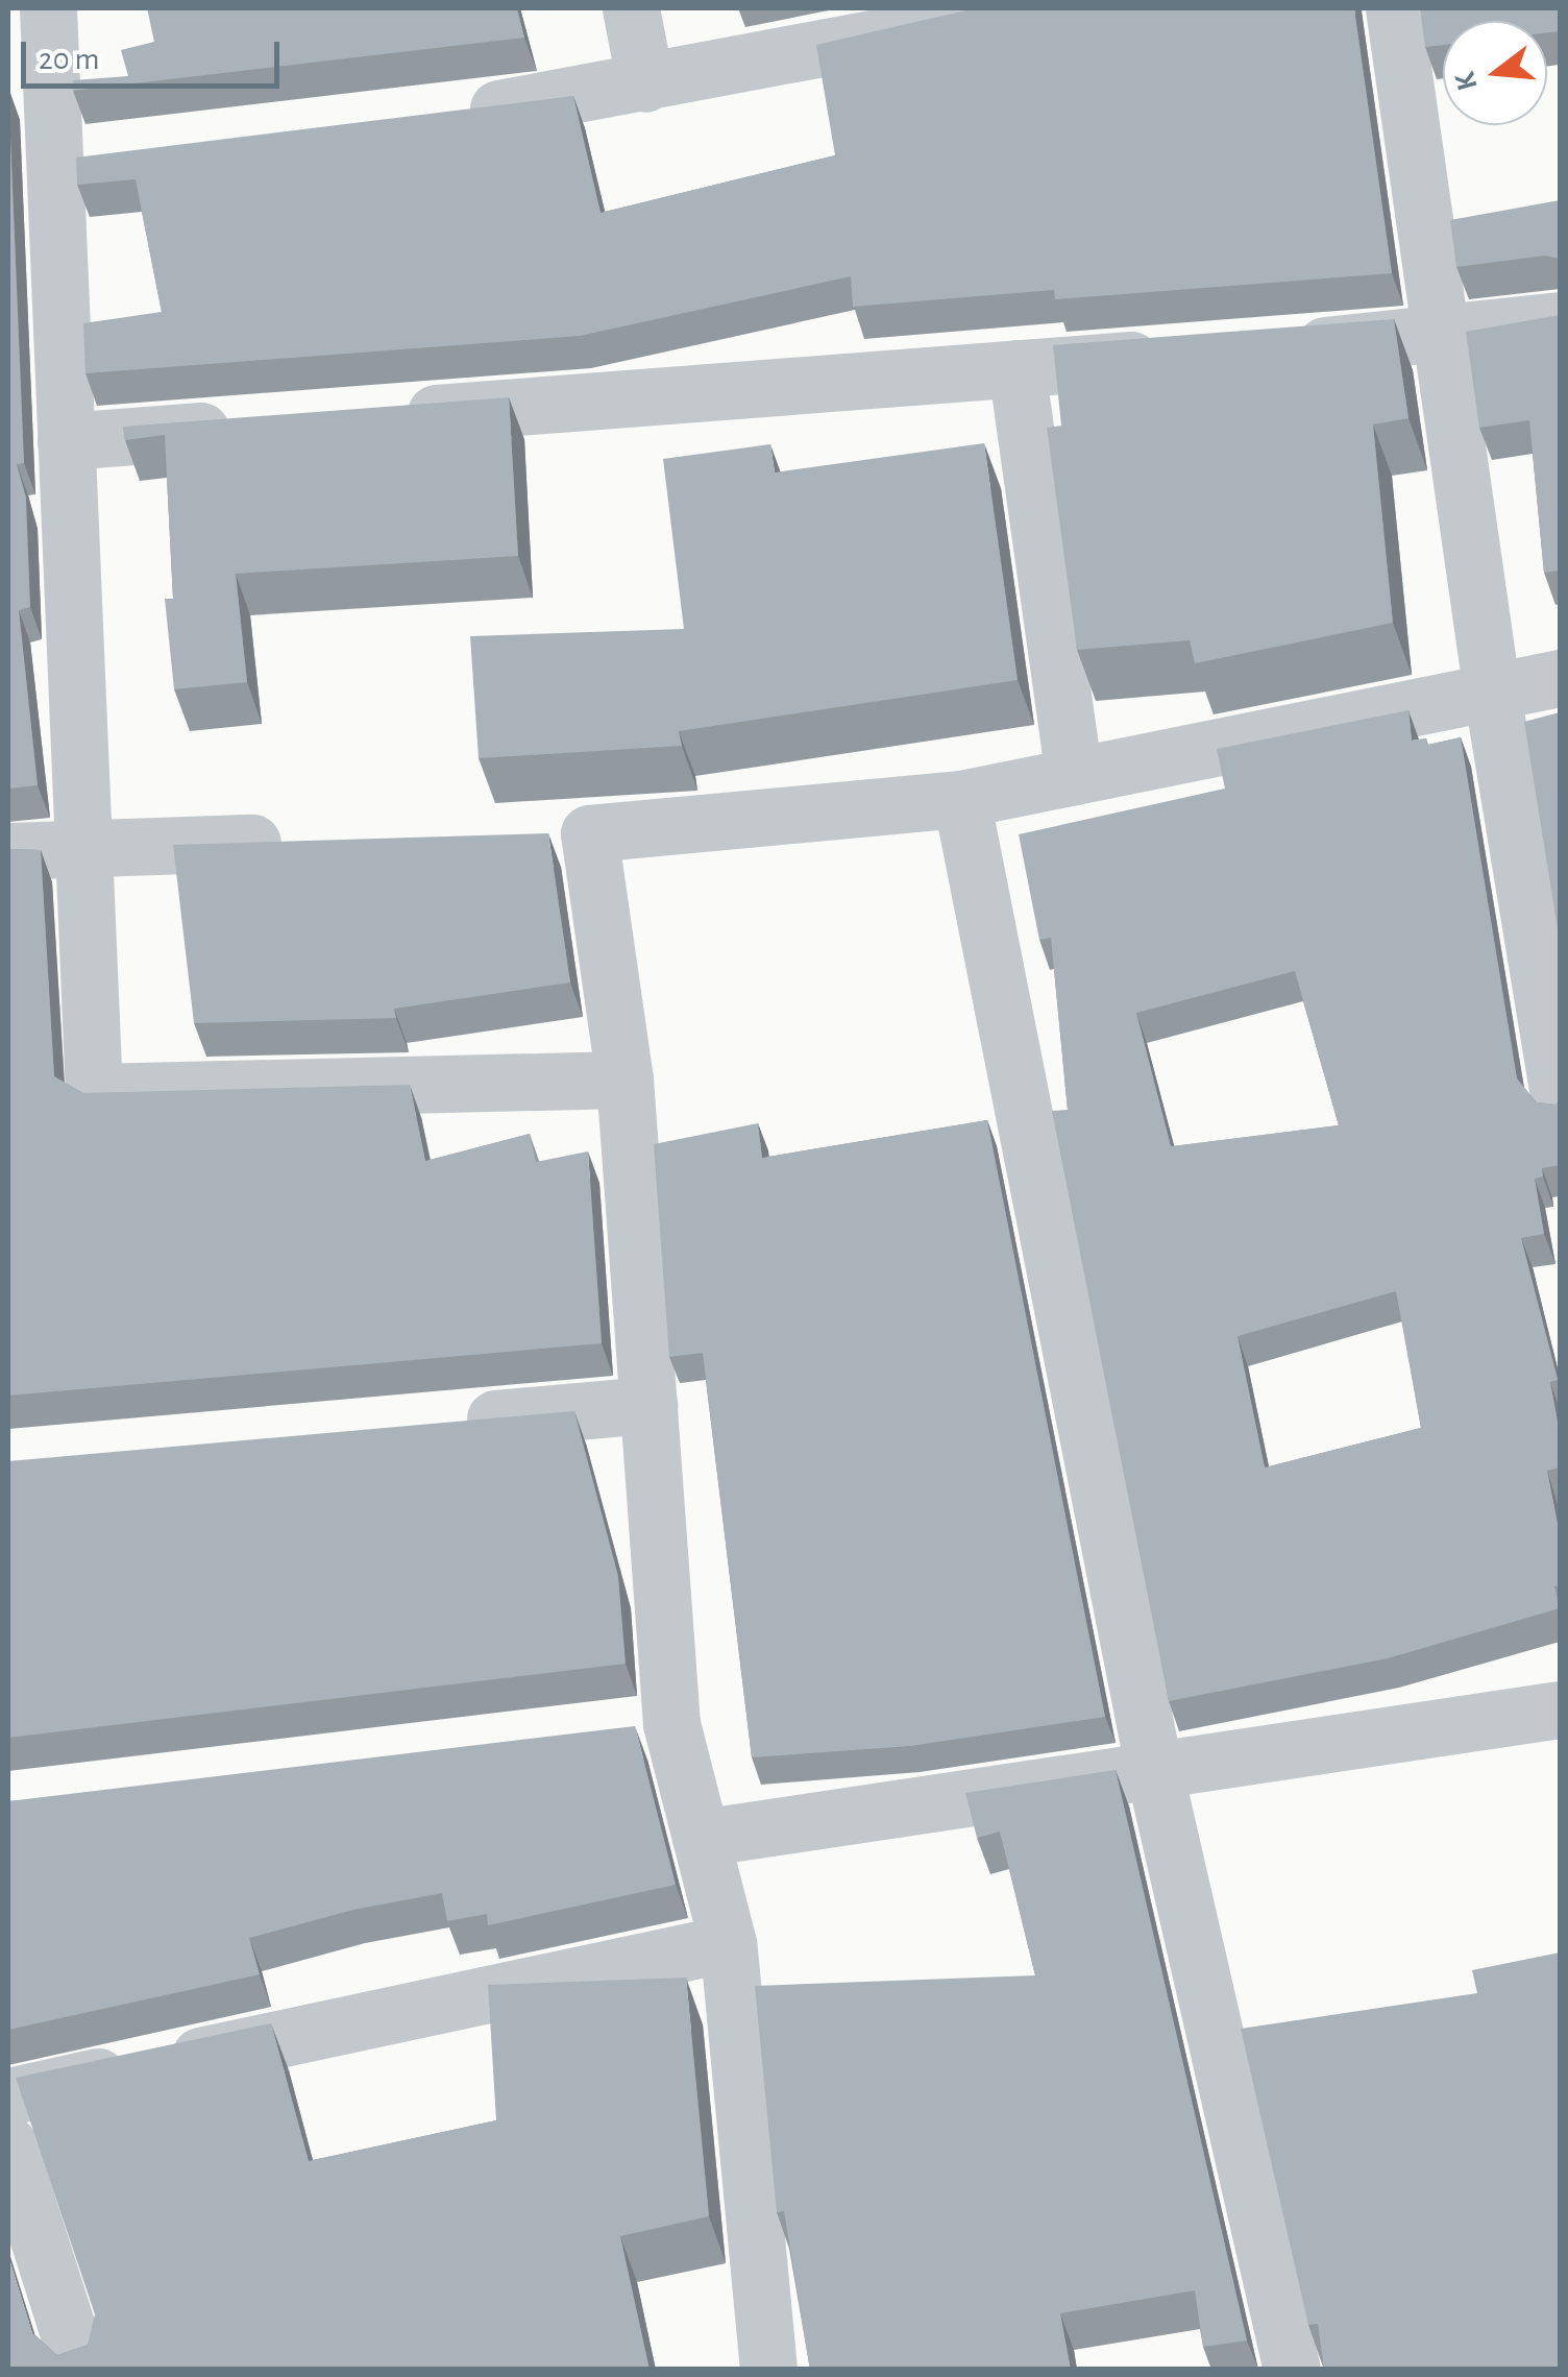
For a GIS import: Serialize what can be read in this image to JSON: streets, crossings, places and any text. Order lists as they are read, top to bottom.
{
  "scale_bar": "20 m",
  "north": "left"
}
